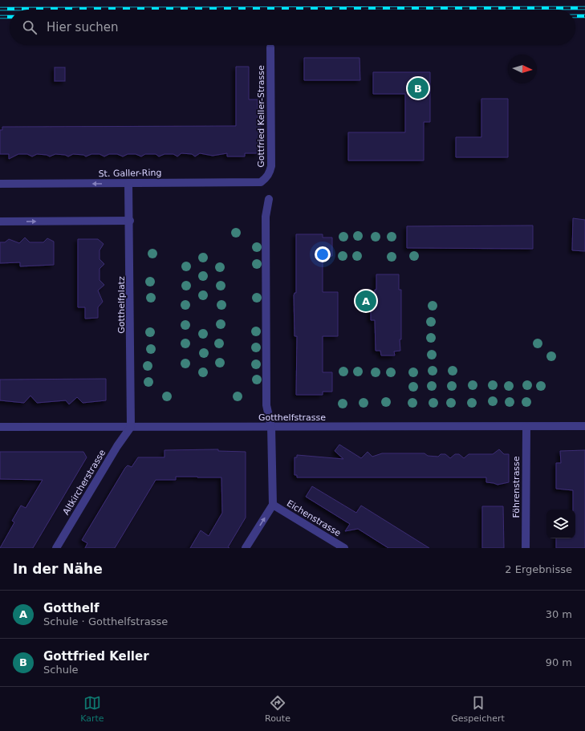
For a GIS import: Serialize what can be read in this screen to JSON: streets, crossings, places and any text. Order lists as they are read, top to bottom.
{
  "streets": {
    "street": [
      "Gottfried Keller-Strasse",
      "St. Galler-Ring",
      "Gotthelfplatz",
      "Gotthelfstrasse",
      "Altkircherstrasse",
      "Föhrenstrasse",
      "Eichenstrasse"
    ]
  },
  "crossings": [
    ["Gottfried Keller-Strasse", "St. Galler-Ring"],
    ["St. Galler-Ring", "Gotthelfplatz"],
    ["Gotthelfplatz", "Gotthelfstrasse"],
    ["Gotthelfplatz", "Altkircherstrasse"],
    ["Gotthelfstrasse", "Altkircherstrasse"],
    ["Gotthelfstrasse", "Föhrenstrasse"]
  ],
  "north": "right",
  "page": {
    "search": "Hier suchen",
    "pins": ["B", "A"],
    "heading": ["In der Nähe", "2 Ergebnisse"],
    "list": [
      {
        "mark": "A",
        "name": "Gotthelf",
        "note": "Schule · Gotthelfstrasse",
        "value": "30 m"
      },
      {
        "mark": "B",
        "name": "Gottfried Keller",
        "note": "Schule",
        "value": "90 m"
      }
    ],
    "nav": ["Karte", "Route", "Gespeichert"]
  }
}
